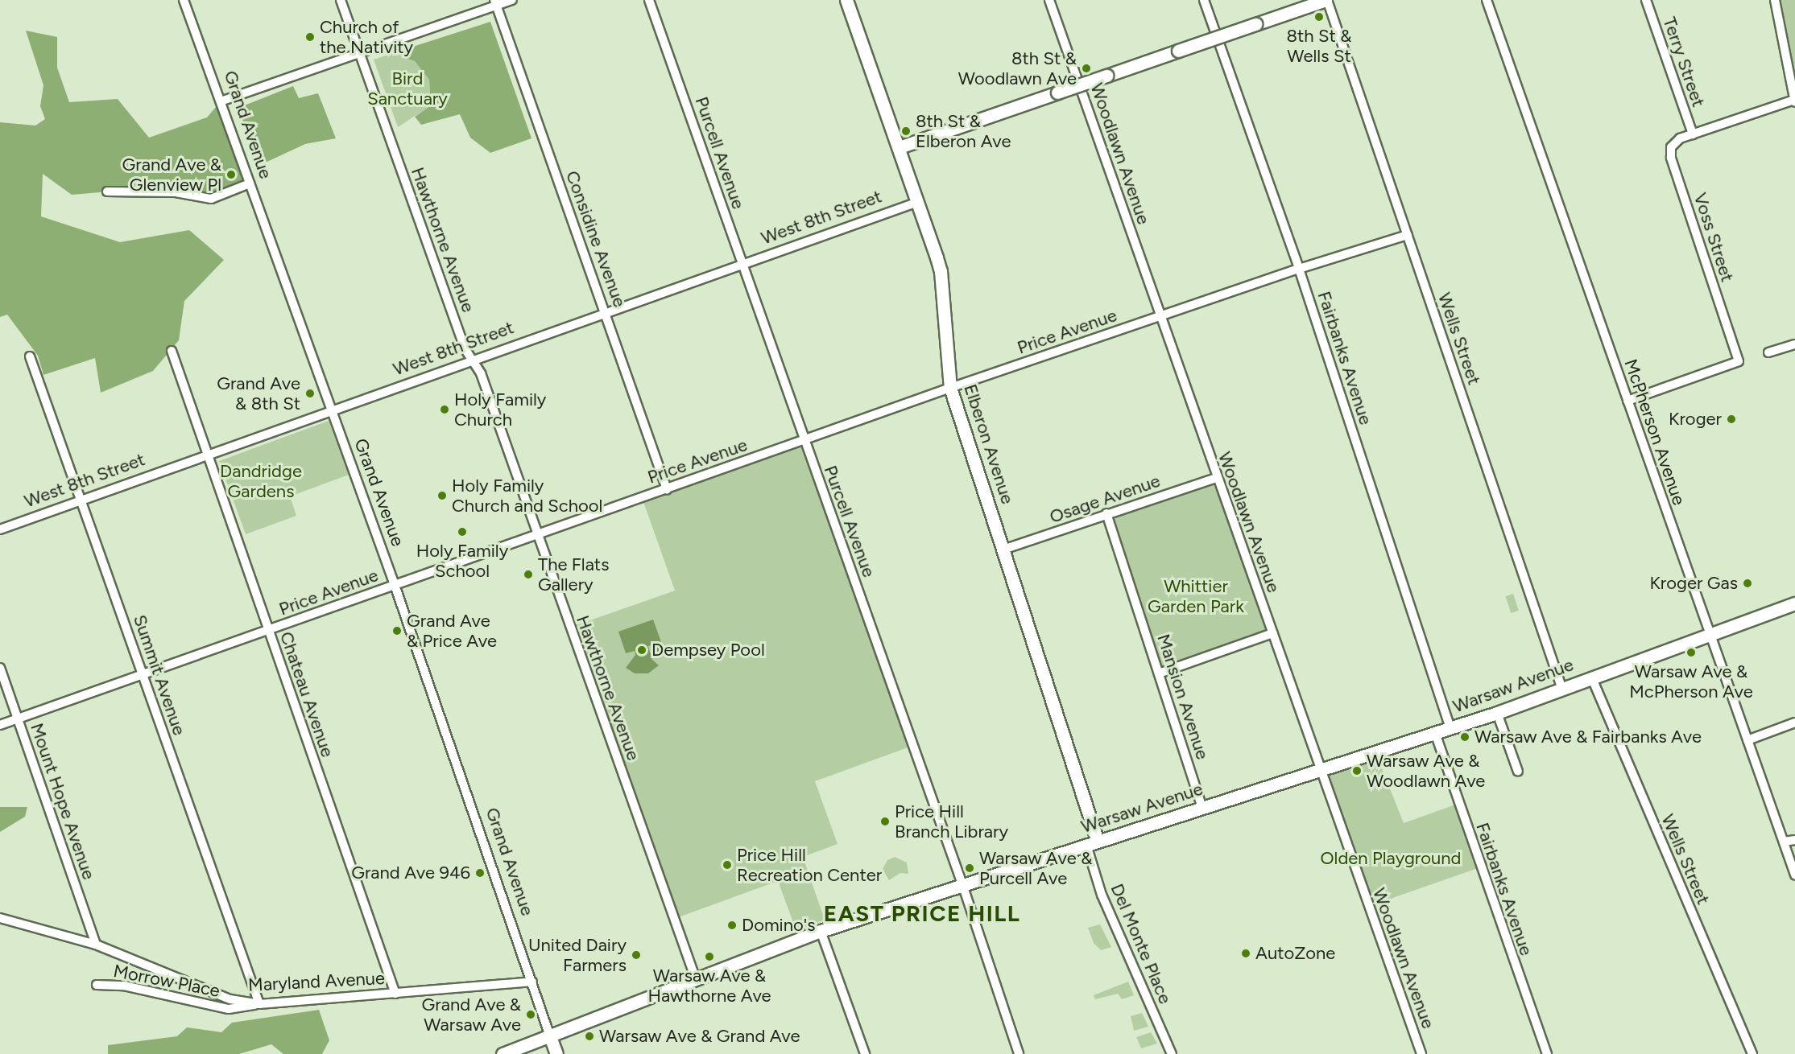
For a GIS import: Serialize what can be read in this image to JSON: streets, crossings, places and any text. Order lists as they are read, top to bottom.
{
  "streets": {
    "main road": ["Grand Avenue", "Elberon Avenue", "Warsaw Avenue"],
    "street": [
      "Terry Street",
      "Purcell Avenue",
      "Woodlawn Avenue",
      "West 8th Street",
      "Voss Street",
      "Considine Avenue",
      "Hawthorne Avenue",
      "Price Avenue",
      "Wells Street",
      "Fairbanks Avenue",
      "McPherson Avenue",
      "Osage Avenue",
      "Summit Avenue",
      "Chateau Avenue",
      "Mansion Avenue",
      "Mount Hope Avenue",
      "Del Monte Place",
      "Morrow Place",
      "Maryland Avenue"
    ]
  },
  "crossings": [
    ["Terry Street", "Voss Street"],
    ["Grand Avenue", "West 8th Street"],
    ["Grand Avenue", "Price Avenue"],
    ["Grand Avenue", "Warsaw Avenue"],
    ["Grand Avenue", "Maryland Avenue"],
    ["Purcell Avenue", "West 8th Street"],
    ["Purcell Avenue", "Price Avenue"],
    ["Purcell Avenue", "Warsaw Avenue"],
    ["Woodlawn Avenue", "Price Avenue"],
    ["Woodlawn Avenue", "Osage Avenue"],
    ["Woodlawn Avenue", "Warsaw Avenue"],
    ["West 8th Street", "Considine Avenue"],
    ["West 8th Street", "Hawthorne Avenue"],
    ["West 8th Street", "Elberon Avenue"],
    ["West 8th Street", "Summit Avenue"],
    ["West 8th Street", "Chateau Avenue"],
    ["Voss Street", "McPherson Avenue"],
    ["Considine Avenue", "Price Avenue"],
    ["Hawthorne Avenue", "Price Avenue"],
    ["Hawthorne Avenue", "Warsaw Avenue"],
    ["Price Avenue", "Wells Street"],
    ["Price Avenue", "Fairbanks Avenue"],
    ["Price Avenue", "Elberon Avenue"],
    ["Price Avenue", "Summit Avenue"],
    ["Price Avenue", "Chateau Avenue"],
    ["Price Avenue", "Mount Hope Avenue"],
    ["Wells Street", "Warsaw Avenue"],
    ["Fairbanks Avenue", "Warsaw Avenue"],
    ["McPherson Avenue", "Warsaw Avenue"],
    ["Elberon Avenue", "Osage Avenue"],
    ["Elberon Avenue", "Warsaw Avenue"],
    ["Elberon Avenue", "Del Monte Place"],
    ["Osage Avenue", "Mansion Avenue"],
    ["Summit Avenue", "Morrow Place"],
    ["Summit Avenue", "Maryland Avenue"],
    ["Warsaw Avenue", "Mansion Avenue"],
    ["Warsaw Avenue", "Del Monte Place"],
    ["Chateau Avenue", "Maryland Avenue"],
    ["Mount Hope Avenue", "Maryland Avenue"],
    ["Morrow Place", "Maryland Avenue"]
  ],
  "districts": ["EAST PRICE HILL"],
  "parks": [
    "Bird Sanctuary",
    "Dandridge Gardens",
    "Whittier Garden Park",
    "Olden Playground"
  ],
  "places": [
    "8th St & Wells St",
    "Church of the Nativity",
    "8th St & Woodlawn Ave",
    "8th St & Elberon Ave",
    "Grand Ave & Glenview Pl",
    "Grand Ave & 8th St",
    "Holy Family Church",
    "Kroger",
    "Holy Family Church and School",
    "Holy Family School",
    "The Flats Gallery",
    "Kroger Gas",
    "Grand Ave & Price Ave",
    "Dempsey Pool",
    "Warsaw Ave & McPherson Ave",
    "Warsaw Ave & Fairbanks Ave",
    "Warsaw Ave & Woodlawn Ave",
    "Price Hill Branch Library",
    "Price Hill Recreation Center",
    "Warsaw Ave & Purcell Ave",
    "Grand Ave 946",
    "Domino's",
    "AutoZone",
    "United Dairy Farmers",
    "Warsaw Ave & Hawthorne Ave",
    "Grand Ave & Warsaw Ave",
    "Warsaw Ave & Grand Ave"
  ]
}
